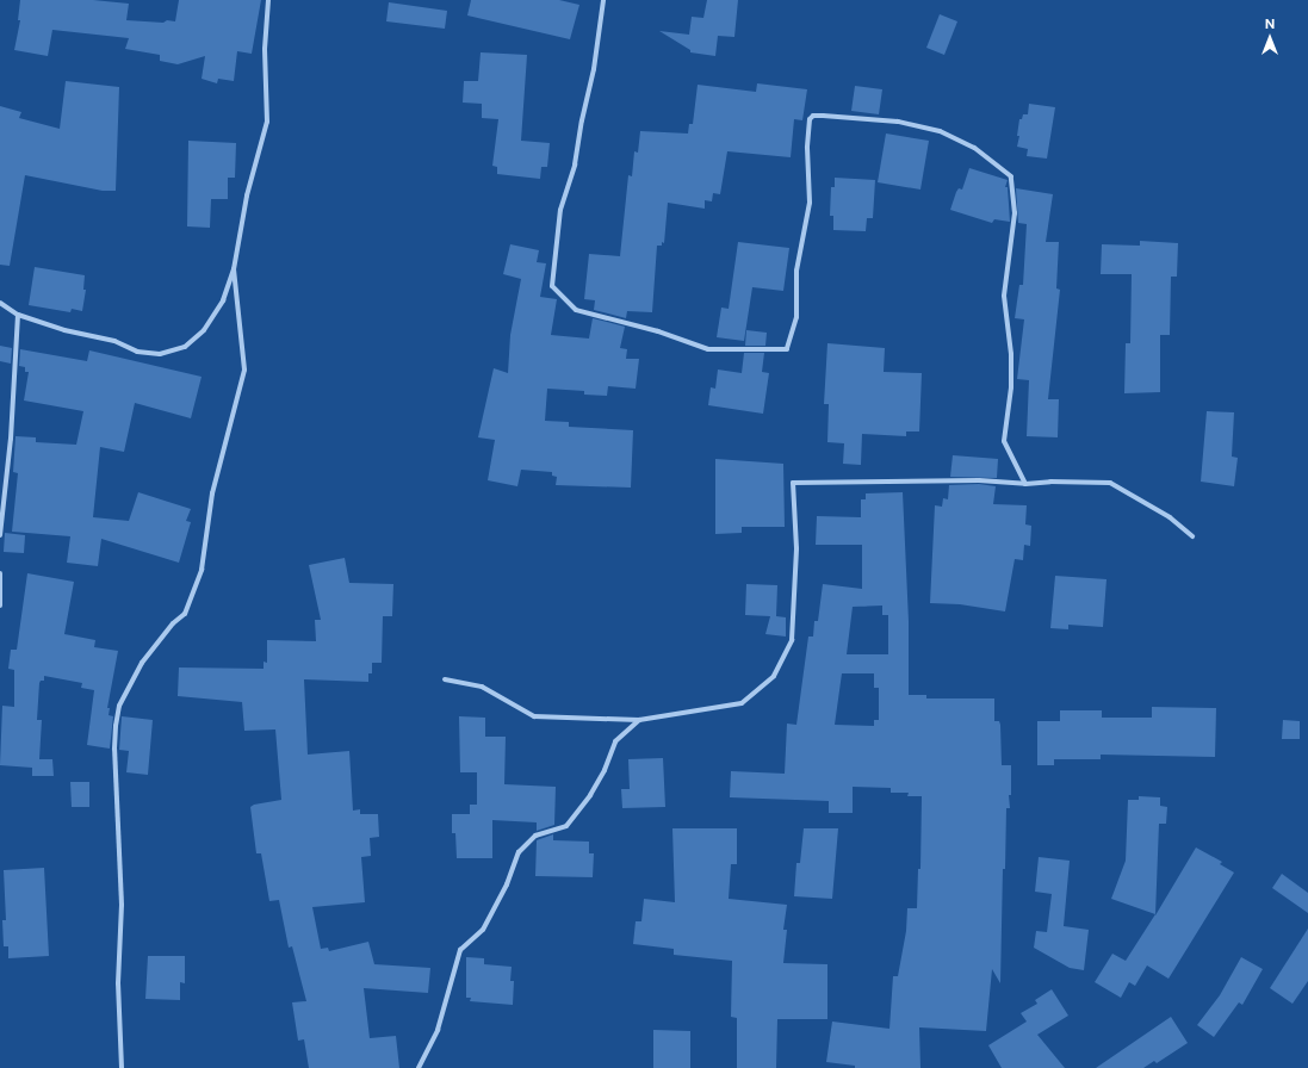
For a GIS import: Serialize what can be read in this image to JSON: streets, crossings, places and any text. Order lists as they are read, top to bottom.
{
  "north": "top"
}
